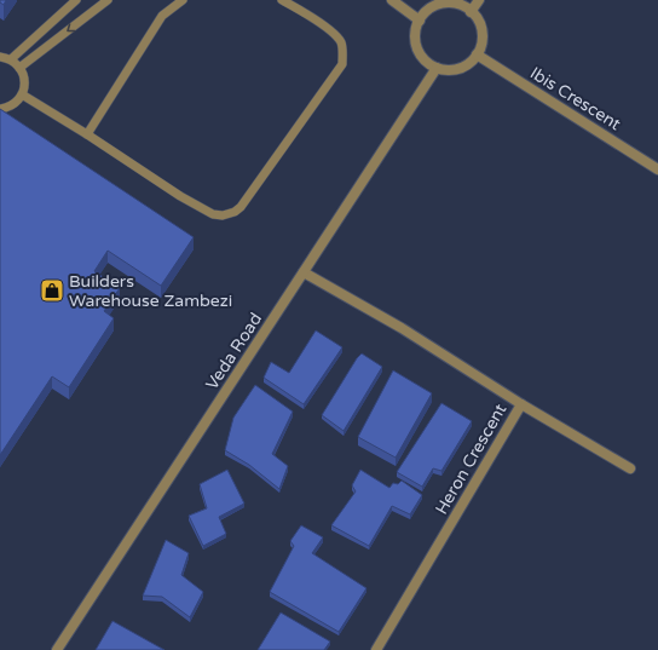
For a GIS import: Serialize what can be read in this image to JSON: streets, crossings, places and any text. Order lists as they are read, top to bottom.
{
  "streets": {
    "street": ["Ibis Crescent", "Veda Road", "Heron Crescent"]
  },
  "crossings": [
    ["Ibis Crescent", "Veda Road"],
    ["Veda Road", "Heron Crescent"]
  ],
  "places": {
    "shop": ["Builders Warehouse Zambezi"]
  }
}
